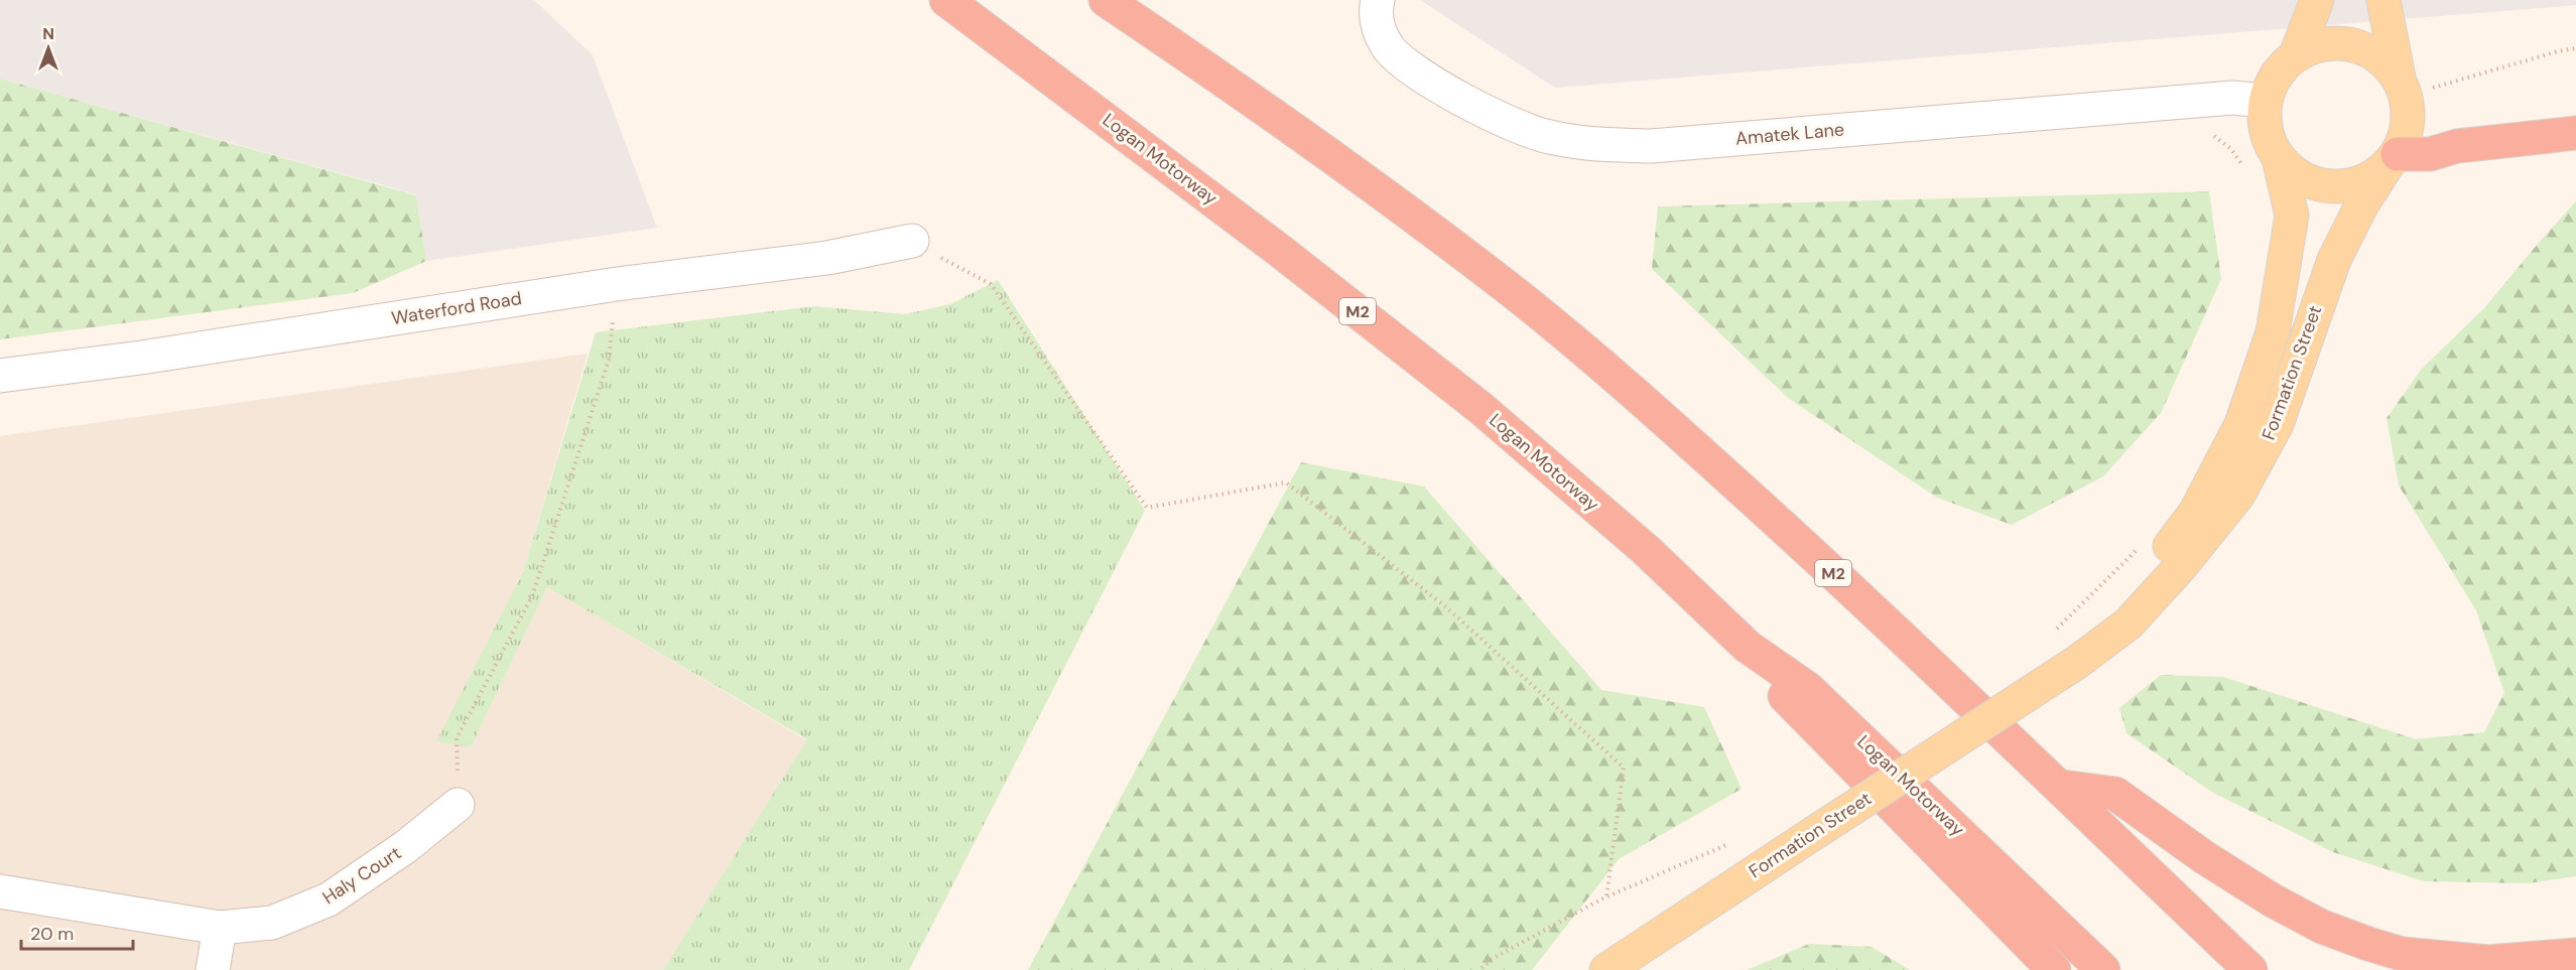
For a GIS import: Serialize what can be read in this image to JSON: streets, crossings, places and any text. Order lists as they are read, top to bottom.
{
  "streets": {
    "highway": ["Logan Motorway", "M2"],
    "main road": ["Formation Street"],
    "street": ["Amatek Lane", "Waterford Road", "Haly Court"]
  },
  "crossings": [
    ["Amatek Lane", "Formation Street"]
  ],
  "scale_bar": "20 m",
  "north": "top"
}
